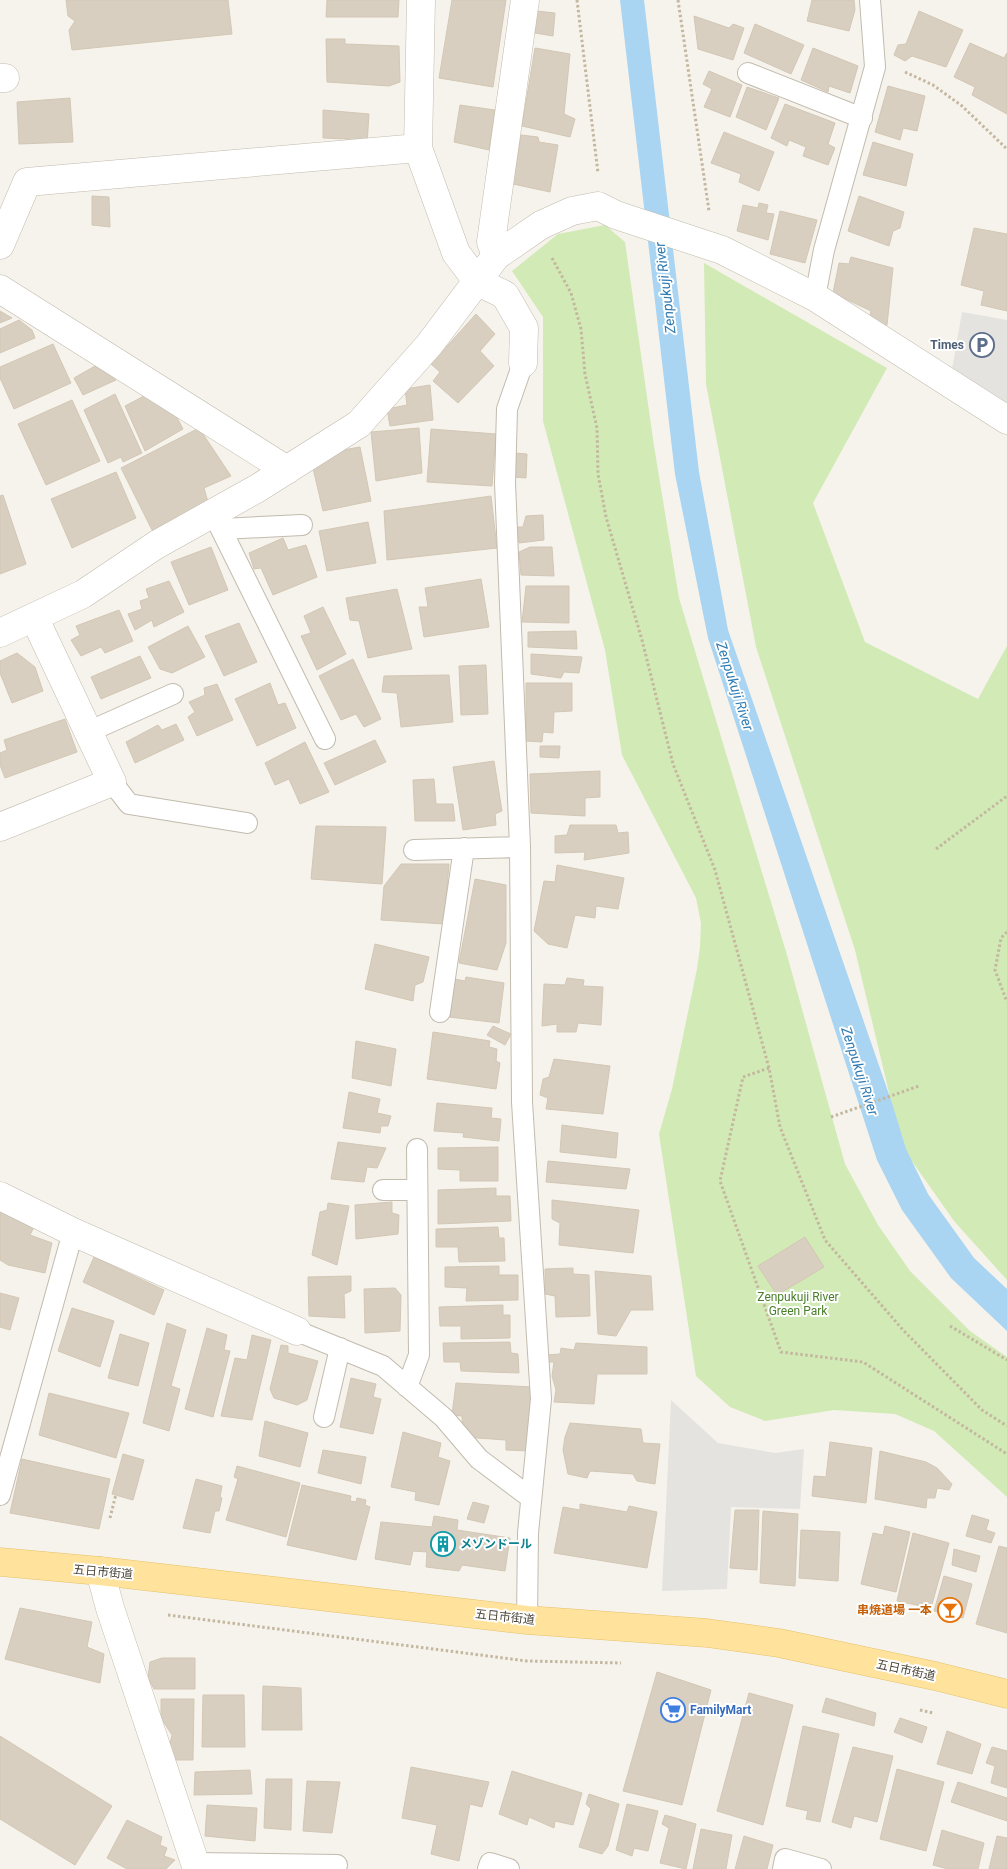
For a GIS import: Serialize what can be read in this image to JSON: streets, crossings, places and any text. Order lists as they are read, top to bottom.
{
  "streets": {
    "main road": ["五日市街道"]
  },
  "water": ["Zenpukuji River"],
  "parks": ["Zenpukuji River Green Park"],
  "places": {
    "parking": ["Times"],
    "building": ["メゾンドール"],
    "bar": ["串焼道場 一本"],
    "supermarket": ["FamilyMart"]
  }
}
